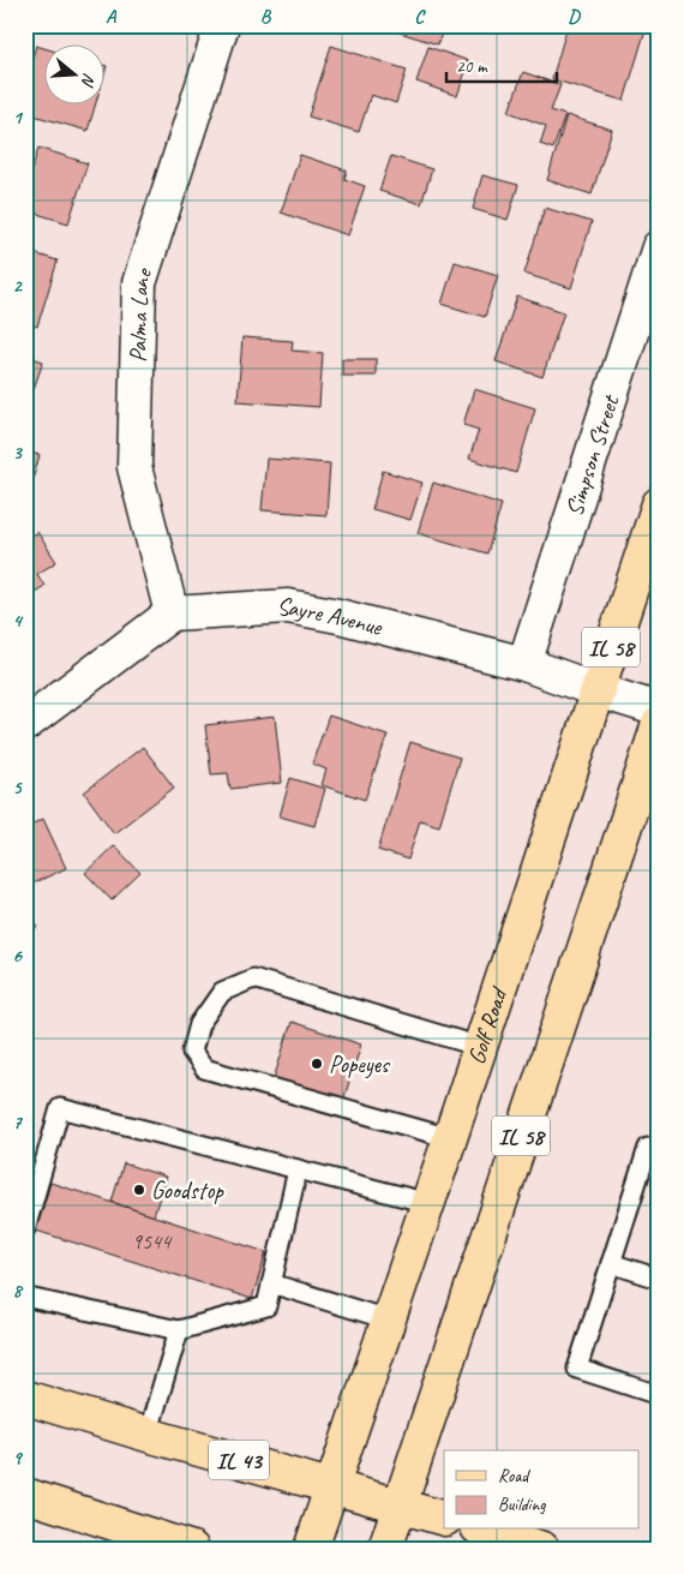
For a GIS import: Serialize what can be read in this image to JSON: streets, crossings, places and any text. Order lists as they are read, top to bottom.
{
  "streets": {
    "main road": ["IL 58", "Golf Road", "IL 43"],
    "street": ["Palma Lane", "Simpson Street", "Sayre Avenue"]
  },
  "crossings": [
    ["Palma Lane", "Sayre Avenue"],
    ["Simpson Street", "Sayre Avenue"],
    ["Sayre Avenue", "Golf Road"],
    ["IL 58", "IL 43"],
    ["Golf Road", "IL 43"]
  ],
  "places": ["Popeyes", "Goodstop"],
  "house_numbers": ["9544"],
  "legend": ["Road", "Building"],
  "scale_bar": "20 m",
  "north": "right",
  "grid": {
    "columns": [
      "A",
      "B",
      "C",
      "D"
    ],
    "rows": [
      "1",
      "2",
      "3",
      "4",
      "5",
      "6",
      "7",
      "8",
      "9"
    ]
  }
}
